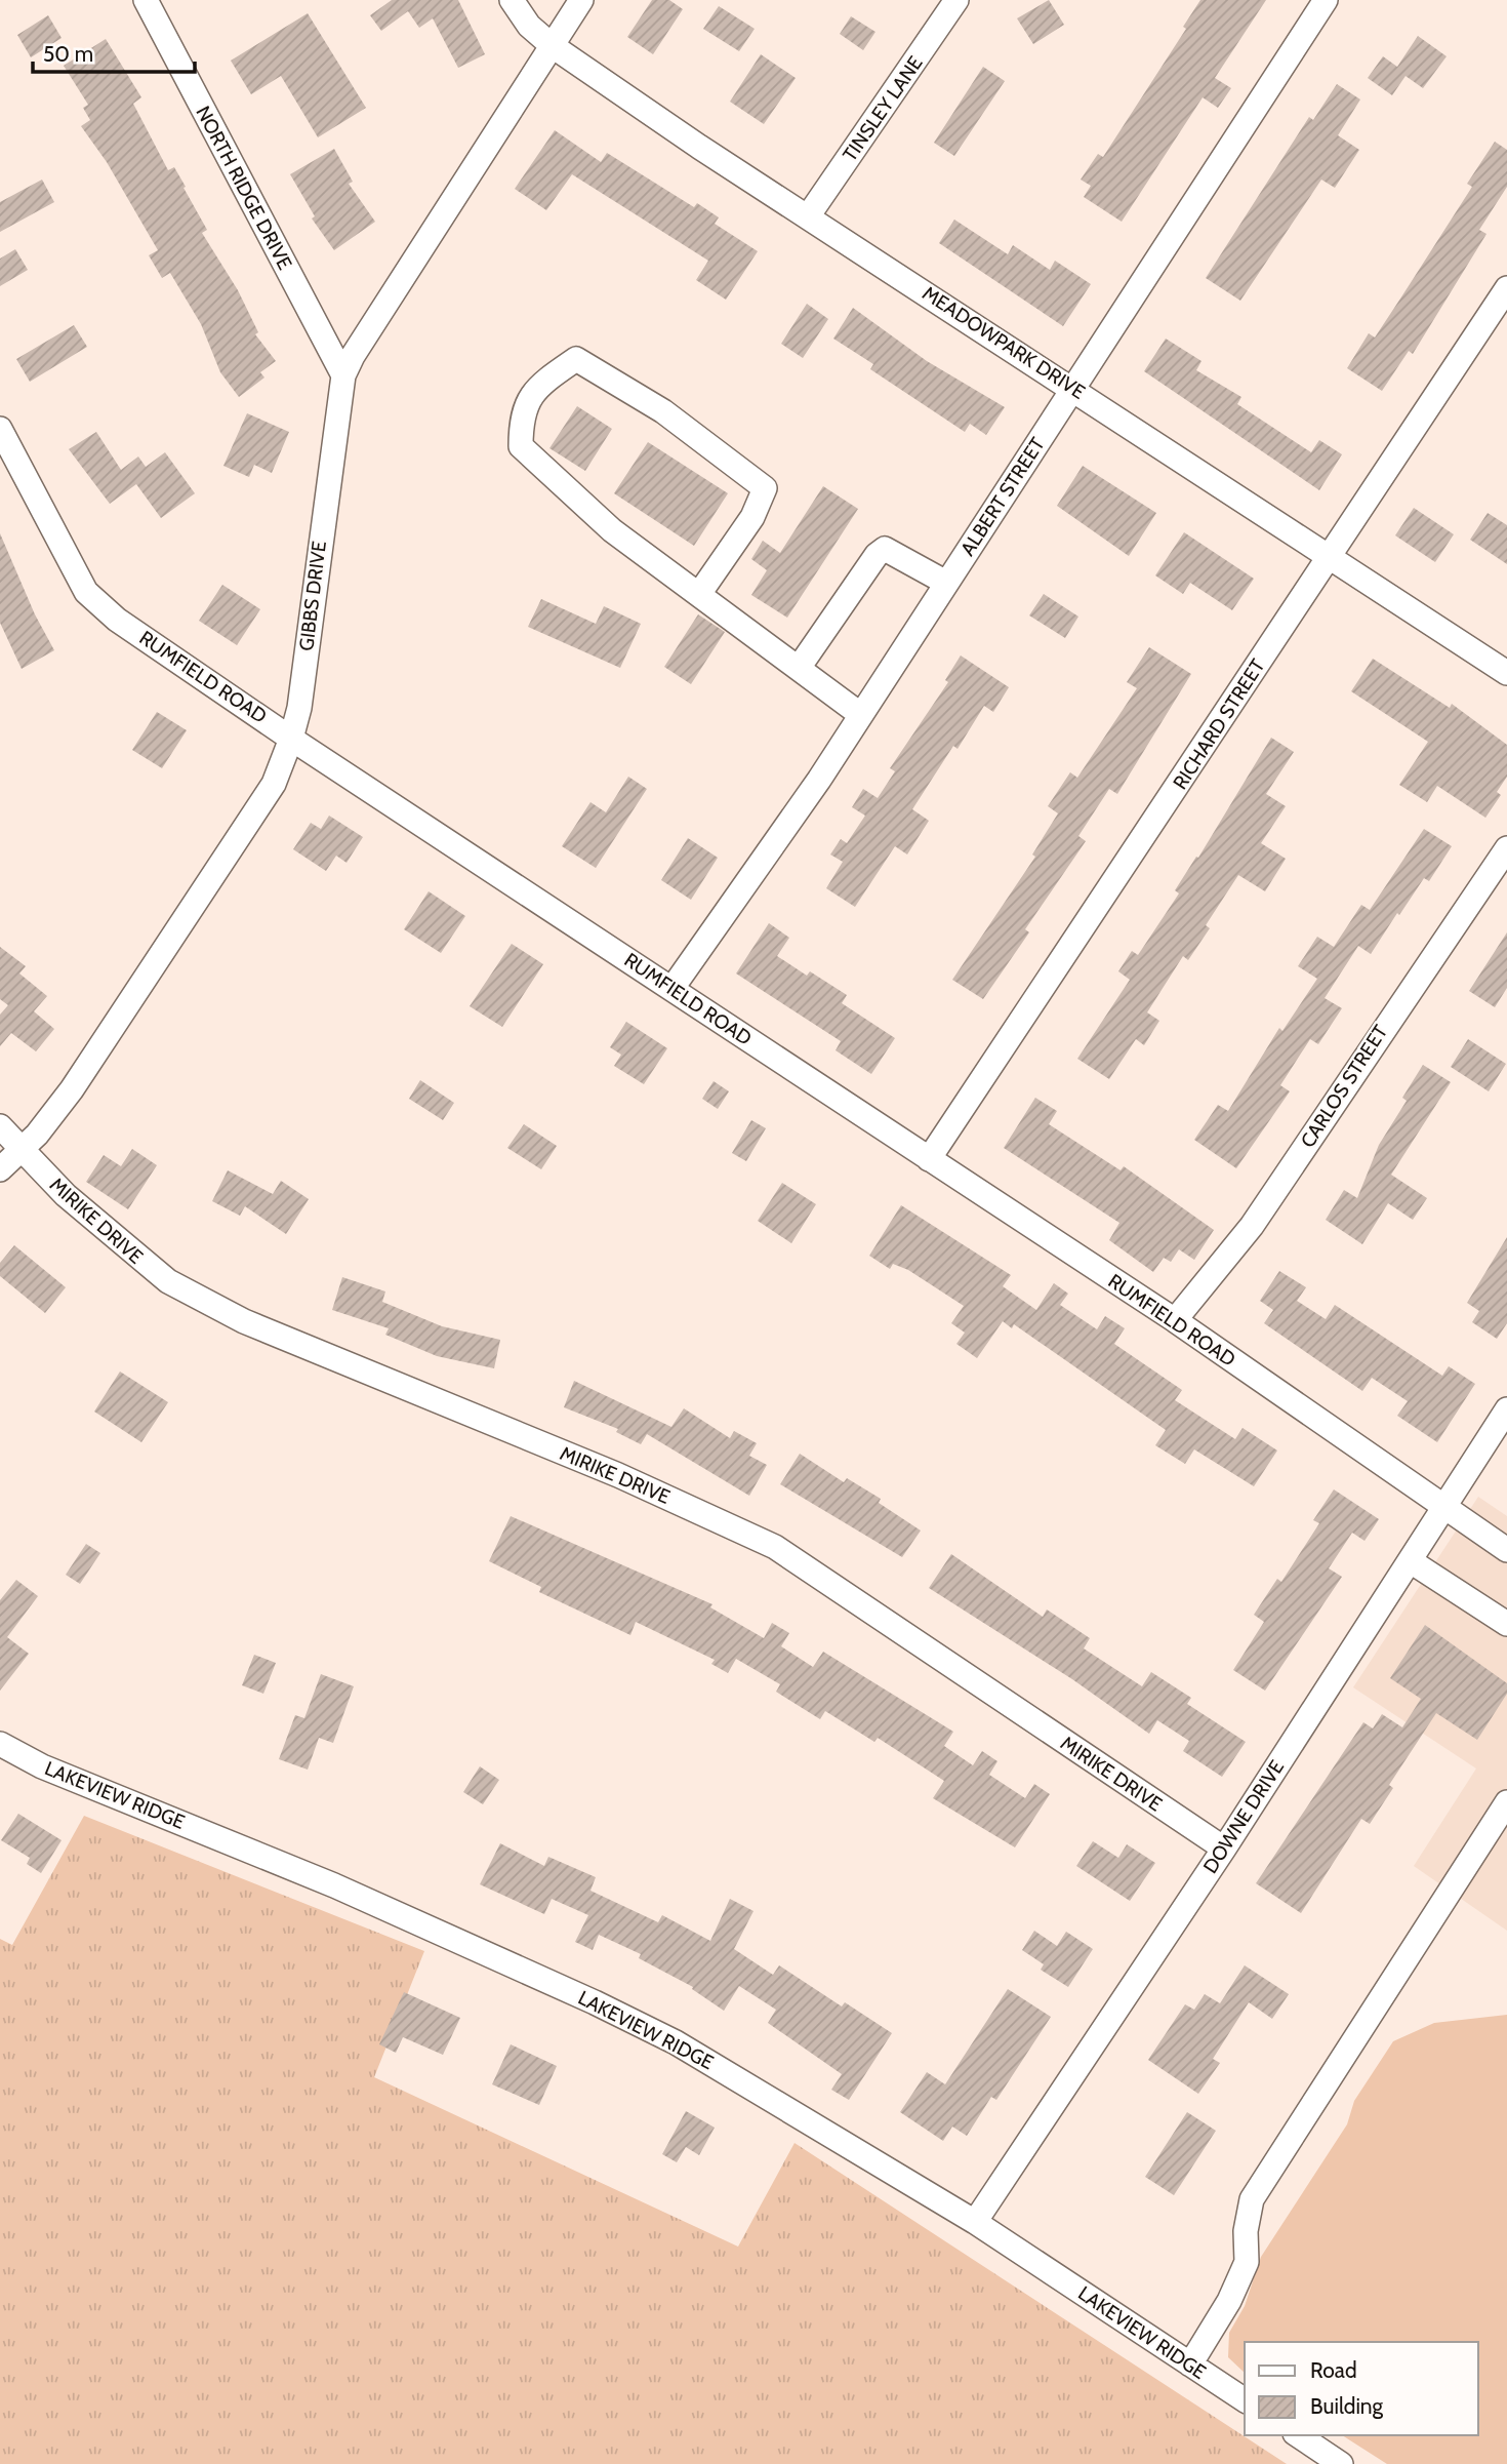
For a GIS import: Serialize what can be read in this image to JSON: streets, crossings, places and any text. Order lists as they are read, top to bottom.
{
  "streets": {
    "street": [
      "TINSLEY LANE",
      "NORTH RIDGE DRIVE",
      "MEADOWPARK DRIVE",
      "ALBERT STREET",
      "GIBBS DRIVE",
      "RUMFIELD ROAD",
      "RICHARD STREET",
      "CARLOS STREET",
      "MIRIKE DRIVE",
      "LAKEVIEW RIDGE",
      "DOWNE DRIVE"
    ]
  },
  "crossings": [
    ["TINSLEY LANE", "MEADOWPARK DRIVE"],
    ["NORTH RIDGE DRIVE", "GIBBS DRIVE"],
    ["MEADOWPARK DRIVE", "ALBERT STREET"],
    ["MEADOWPARK DRIVE", "GIBBS DRIVE"],
    ["MEADOWPARK DRIVE", "RICHARD STREET"],
    ["ALBERT STREET", "RUMFIELD ROAD"],
    ["GIBBS DRIVE", "RUMFIELD ROAD"],
    ["GIBBS DRIVE", "MIRIKE DRIVE"],
    ["RUMFIELD ROAD", "RICHARD STREET"],
    ["RUMFIELD ROAD", "CARLOS STREET"],
    ["RUMFIELD ROAD", "DOWNE DRIVE"],
    ["MIRIKE DRIVE", "DOWNE DRIVE"],
    ["LAKEVIEW RIDGE", "DOWNE DRIVE"]
  ],
  "legend": ["Road", "Building"],
  "scale_bar": "50 m"
}
